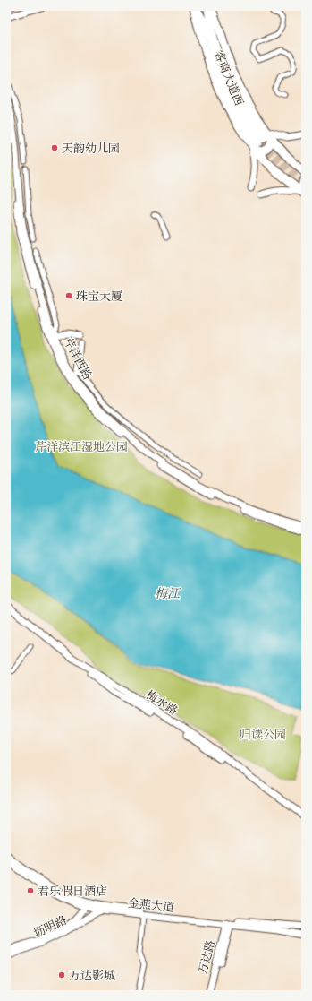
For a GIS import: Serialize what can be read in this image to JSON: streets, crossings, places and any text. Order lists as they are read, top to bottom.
{
  "streets": {
    "highway": ["客商大道西"],
    "main road": [
      "芹洋西路",
      "梅水路",
      "金燕大道",
      "坜明路",
      "万达路"
    ]
  },
  "crossings": [
    ["金燕大道", "坜明路"],
    ["金燕大道", "万达路"]
  ],
  "water": ["梅江"],
  "parks": ["芹洋滨江湿地公园", "归读公园"],
  "places": [
    "天韵幼儿园",
    "珠宝大厦",
    "君乐假日酒店",
    "万达影城"
  ]
}
